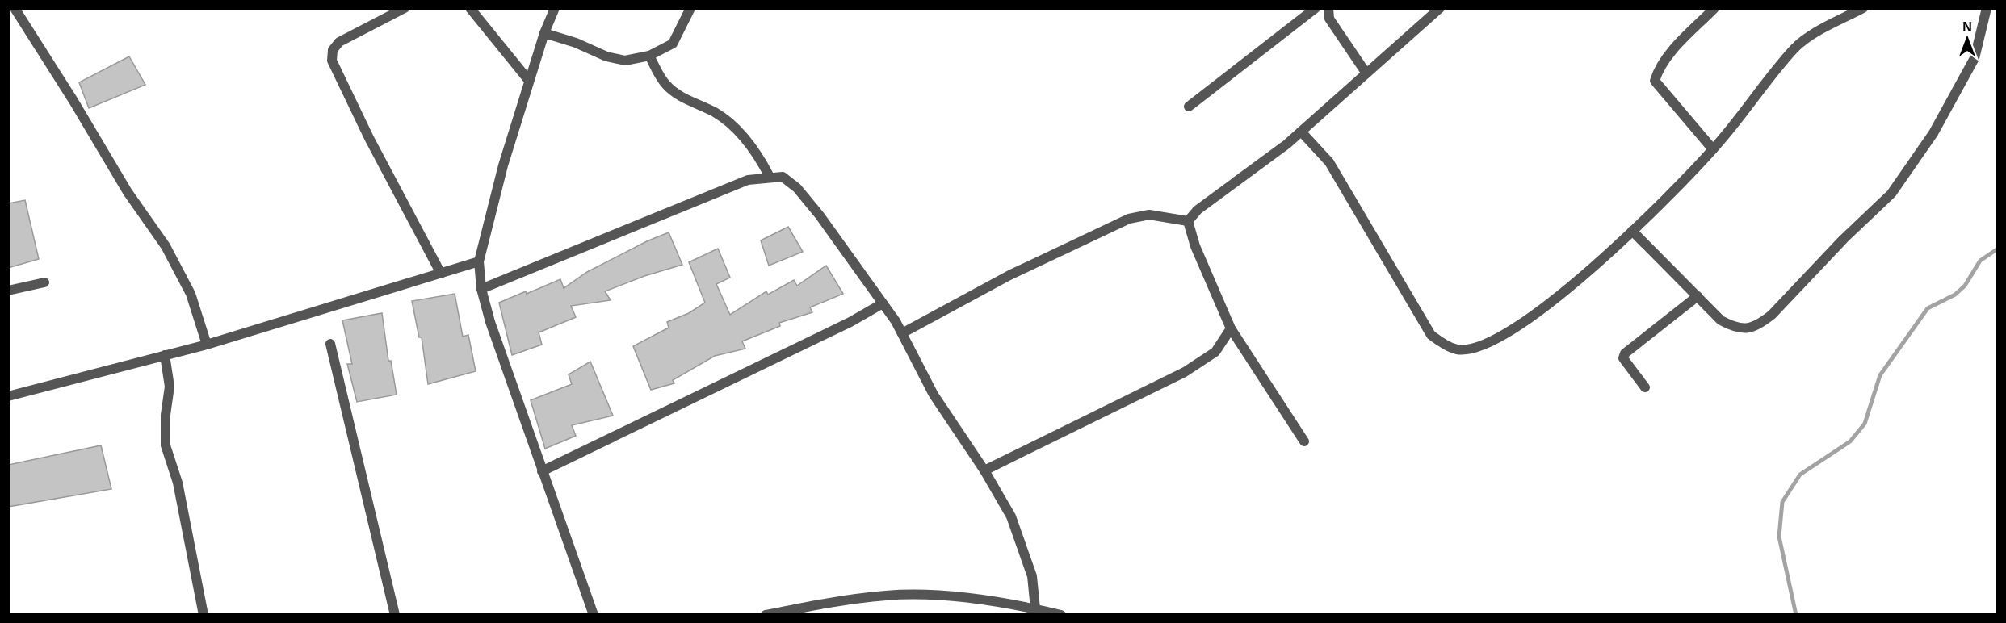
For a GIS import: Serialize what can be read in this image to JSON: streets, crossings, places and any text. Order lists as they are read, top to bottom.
{
  "north": "top"
}
